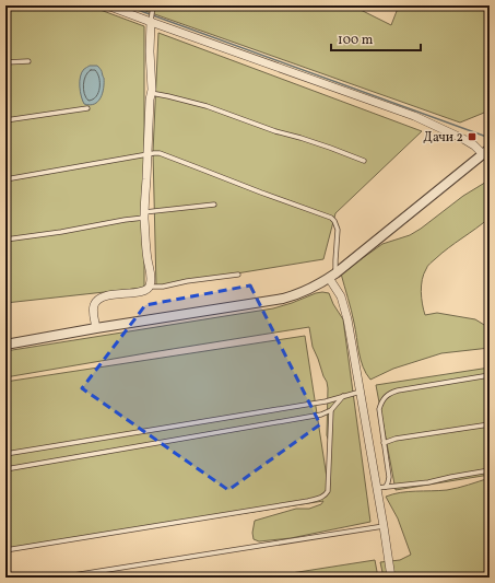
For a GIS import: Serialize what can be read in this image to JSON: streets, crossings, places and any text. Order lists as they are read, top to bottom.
{
  "places": {
    "transit": ["Дачи 2"]
  },
  "scale_bar": "100 m"
}
